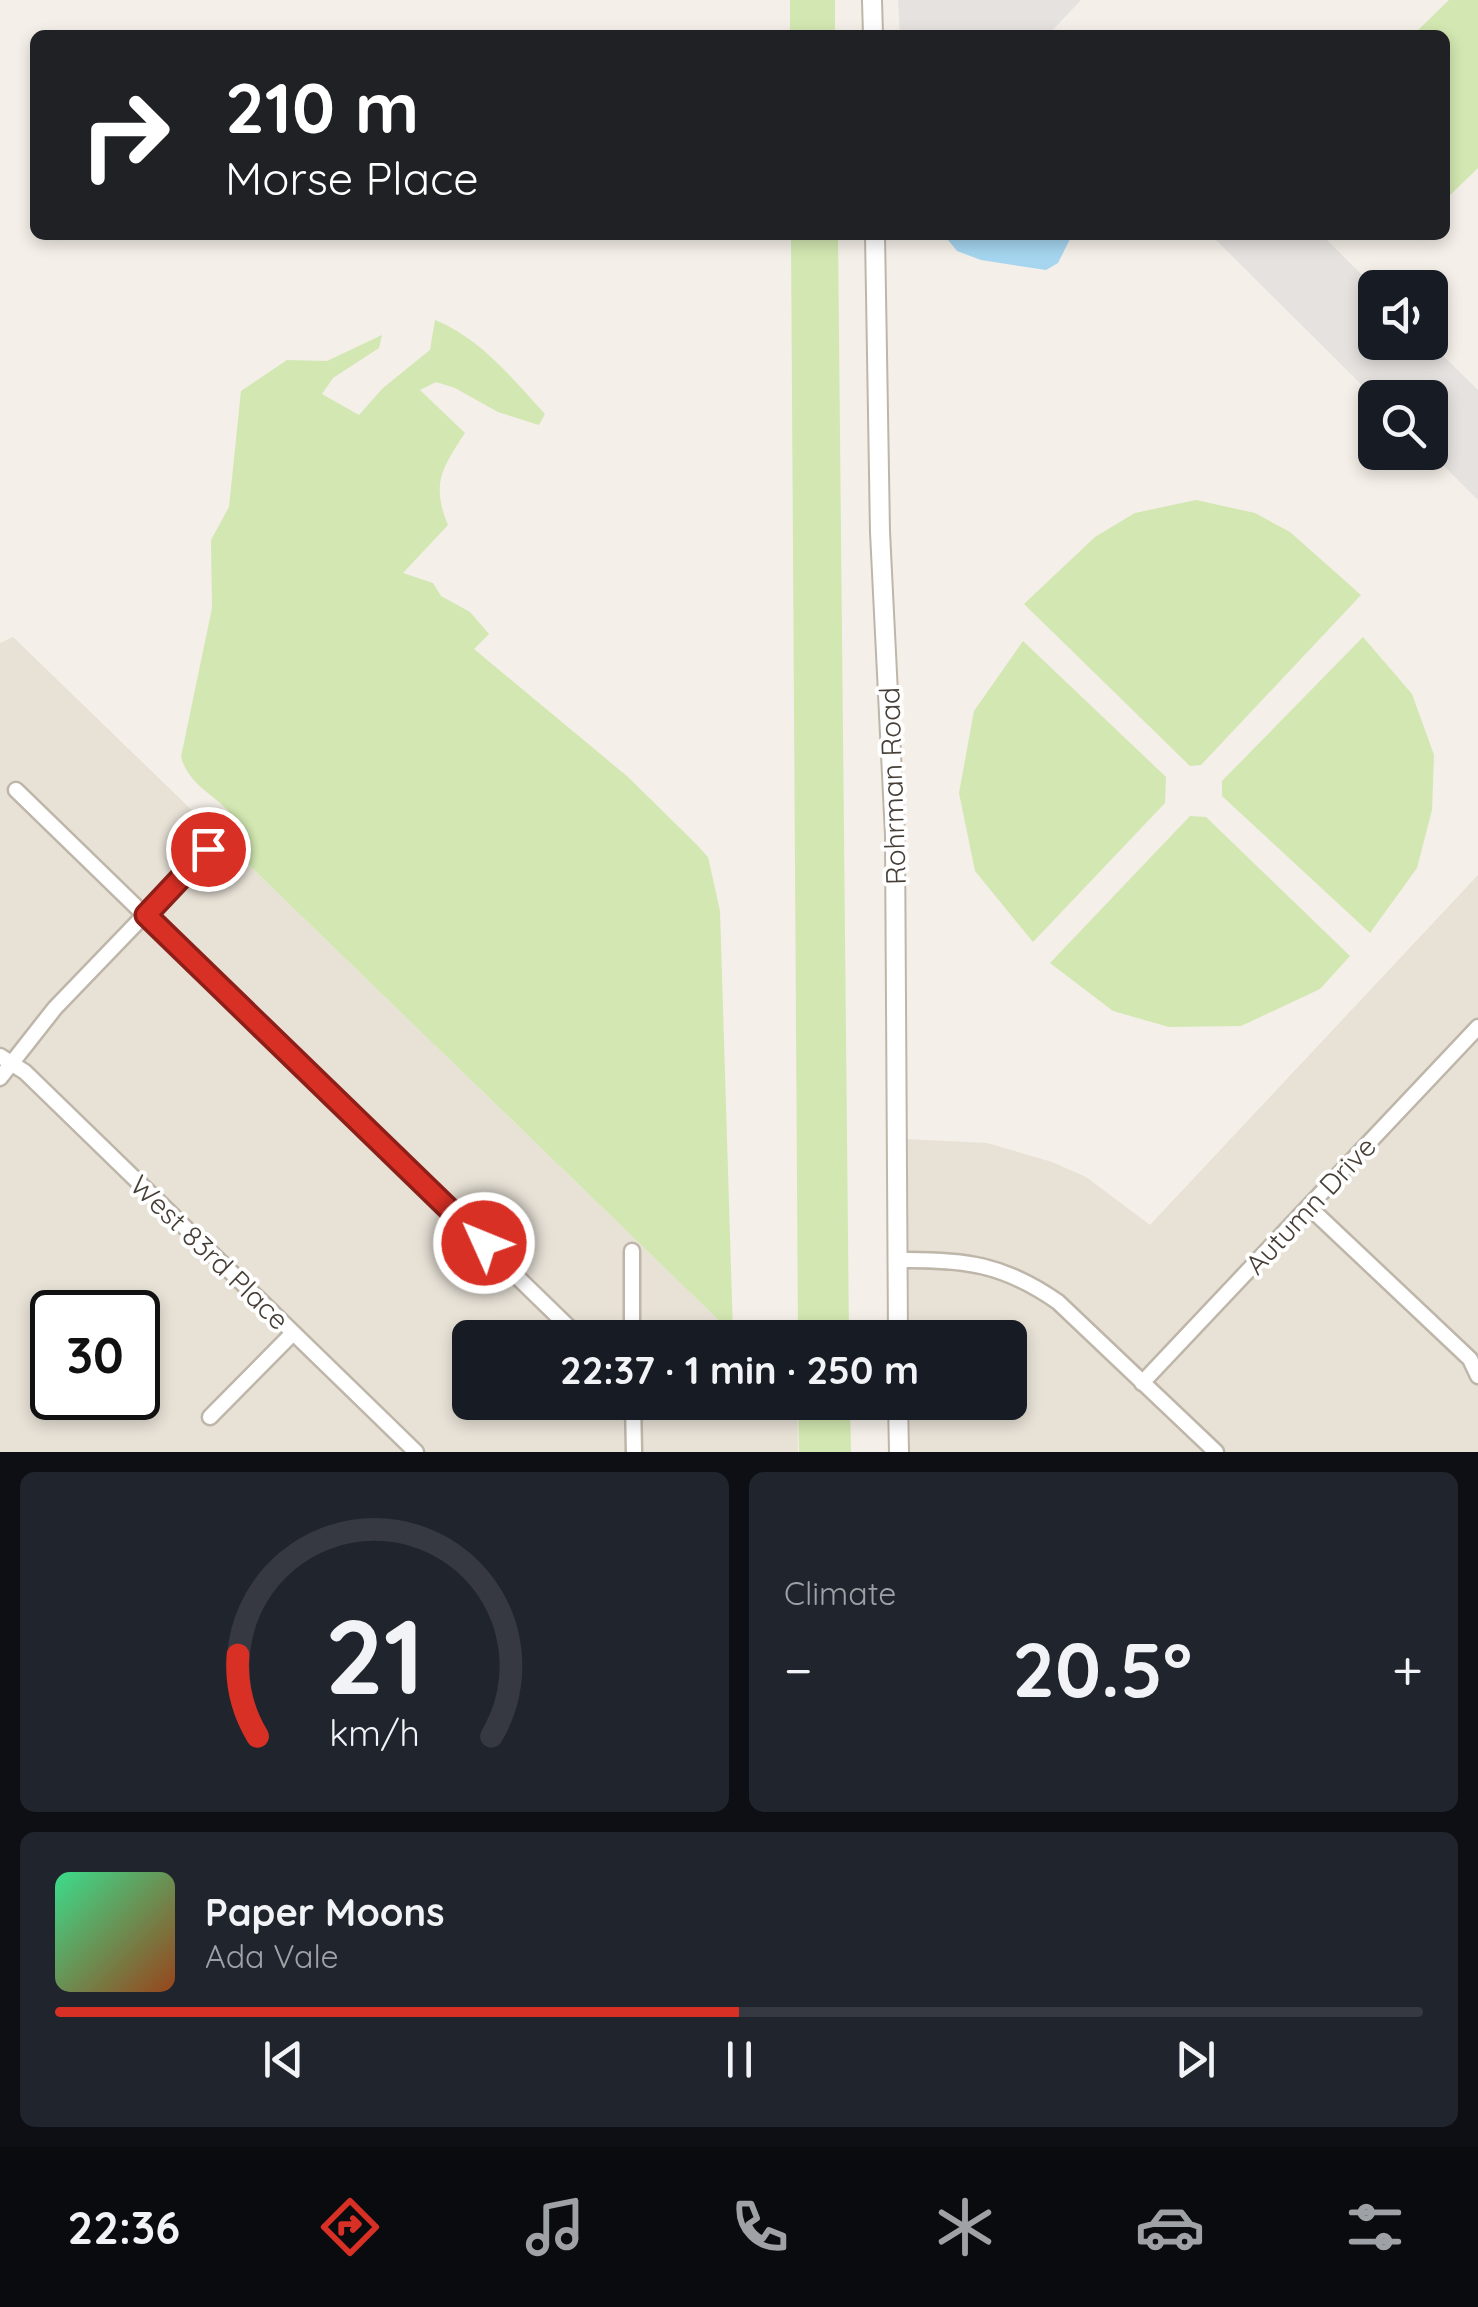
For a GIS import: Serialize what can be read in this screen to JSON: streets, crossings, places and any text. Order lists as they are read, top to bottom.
{
  "streets": {
    "street": ["Rohrman Road", "Autumn Drive", "West 83rd Place"]
  },
  "page": {
    "turn": ["210 m", "Morse Place"],
    "limit": "30",
    "trip": "22:37 · 1 min · 250 m",
    "tile": "Climate",
    "heat": ["−", "20.5°", "+"],
    "song": ["Paper Moons", "Ada Vale"],
    "tabs": "22:36",
    "gauge": ["21", "km/h"]
  }
}
